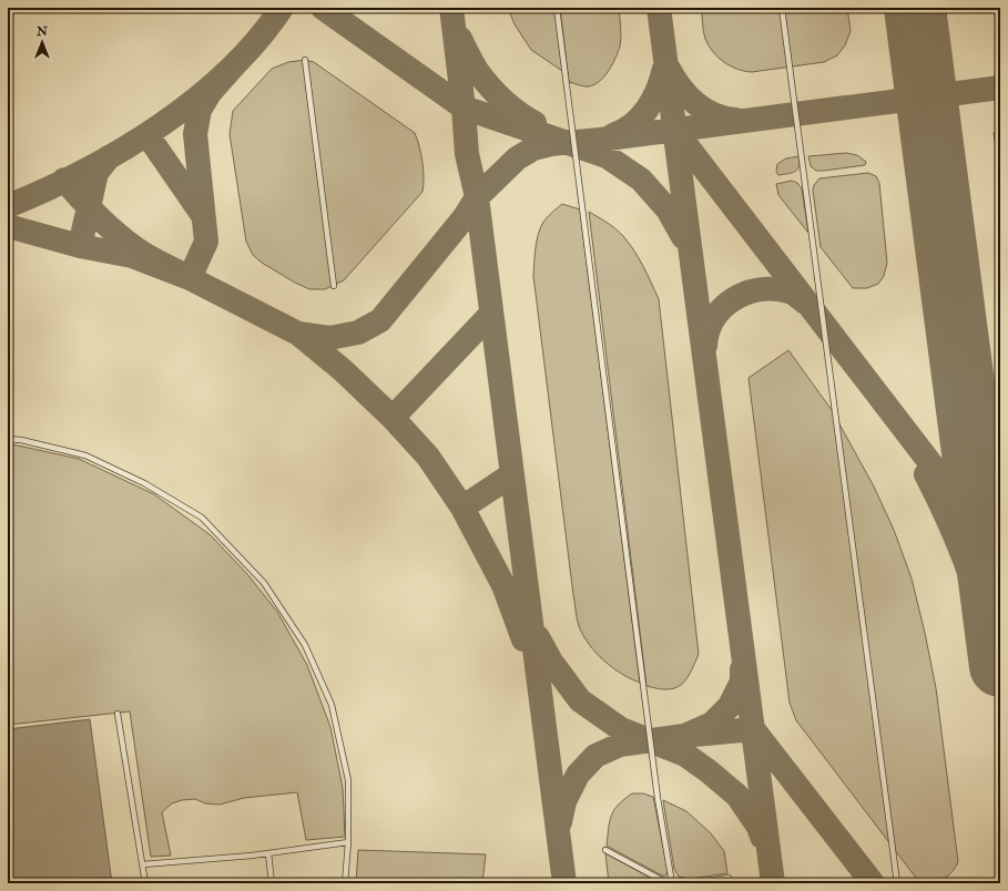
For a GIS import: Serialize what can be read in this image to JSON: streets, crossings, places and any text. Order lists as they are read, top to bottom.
{
  "north": "top"
}
